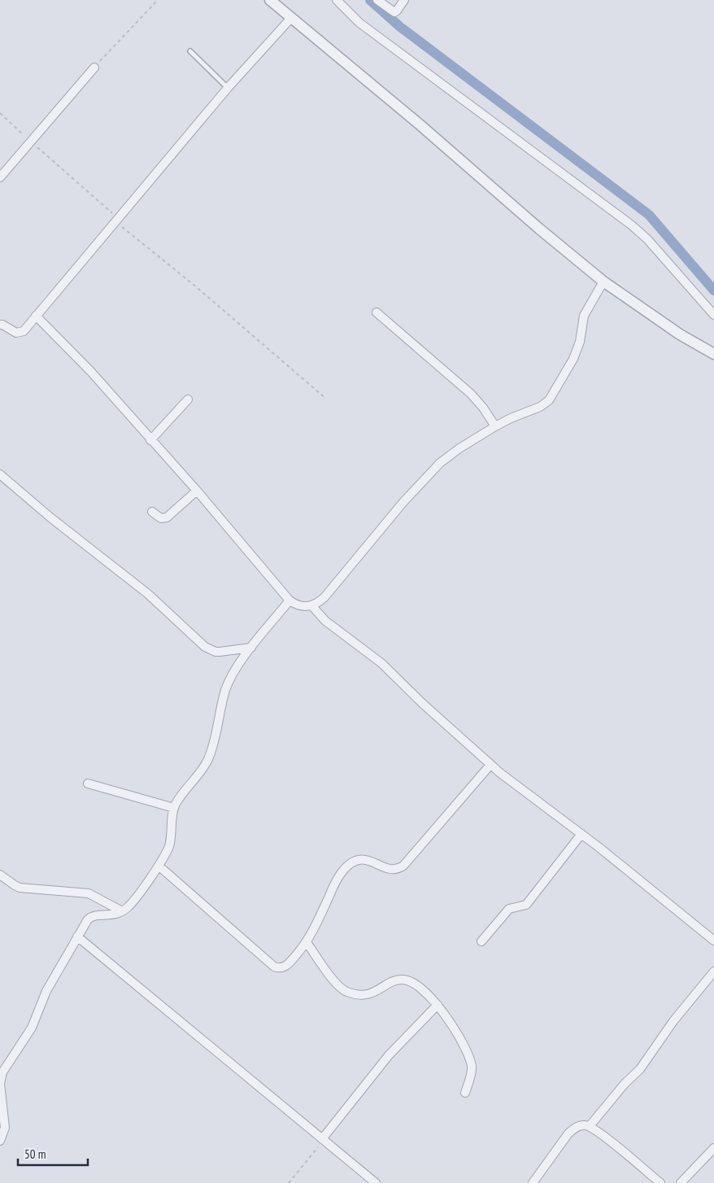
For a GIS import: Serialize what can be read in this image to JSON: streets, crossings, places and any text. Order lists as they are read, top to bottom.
{
  "scale_bar": "50 m"
}
